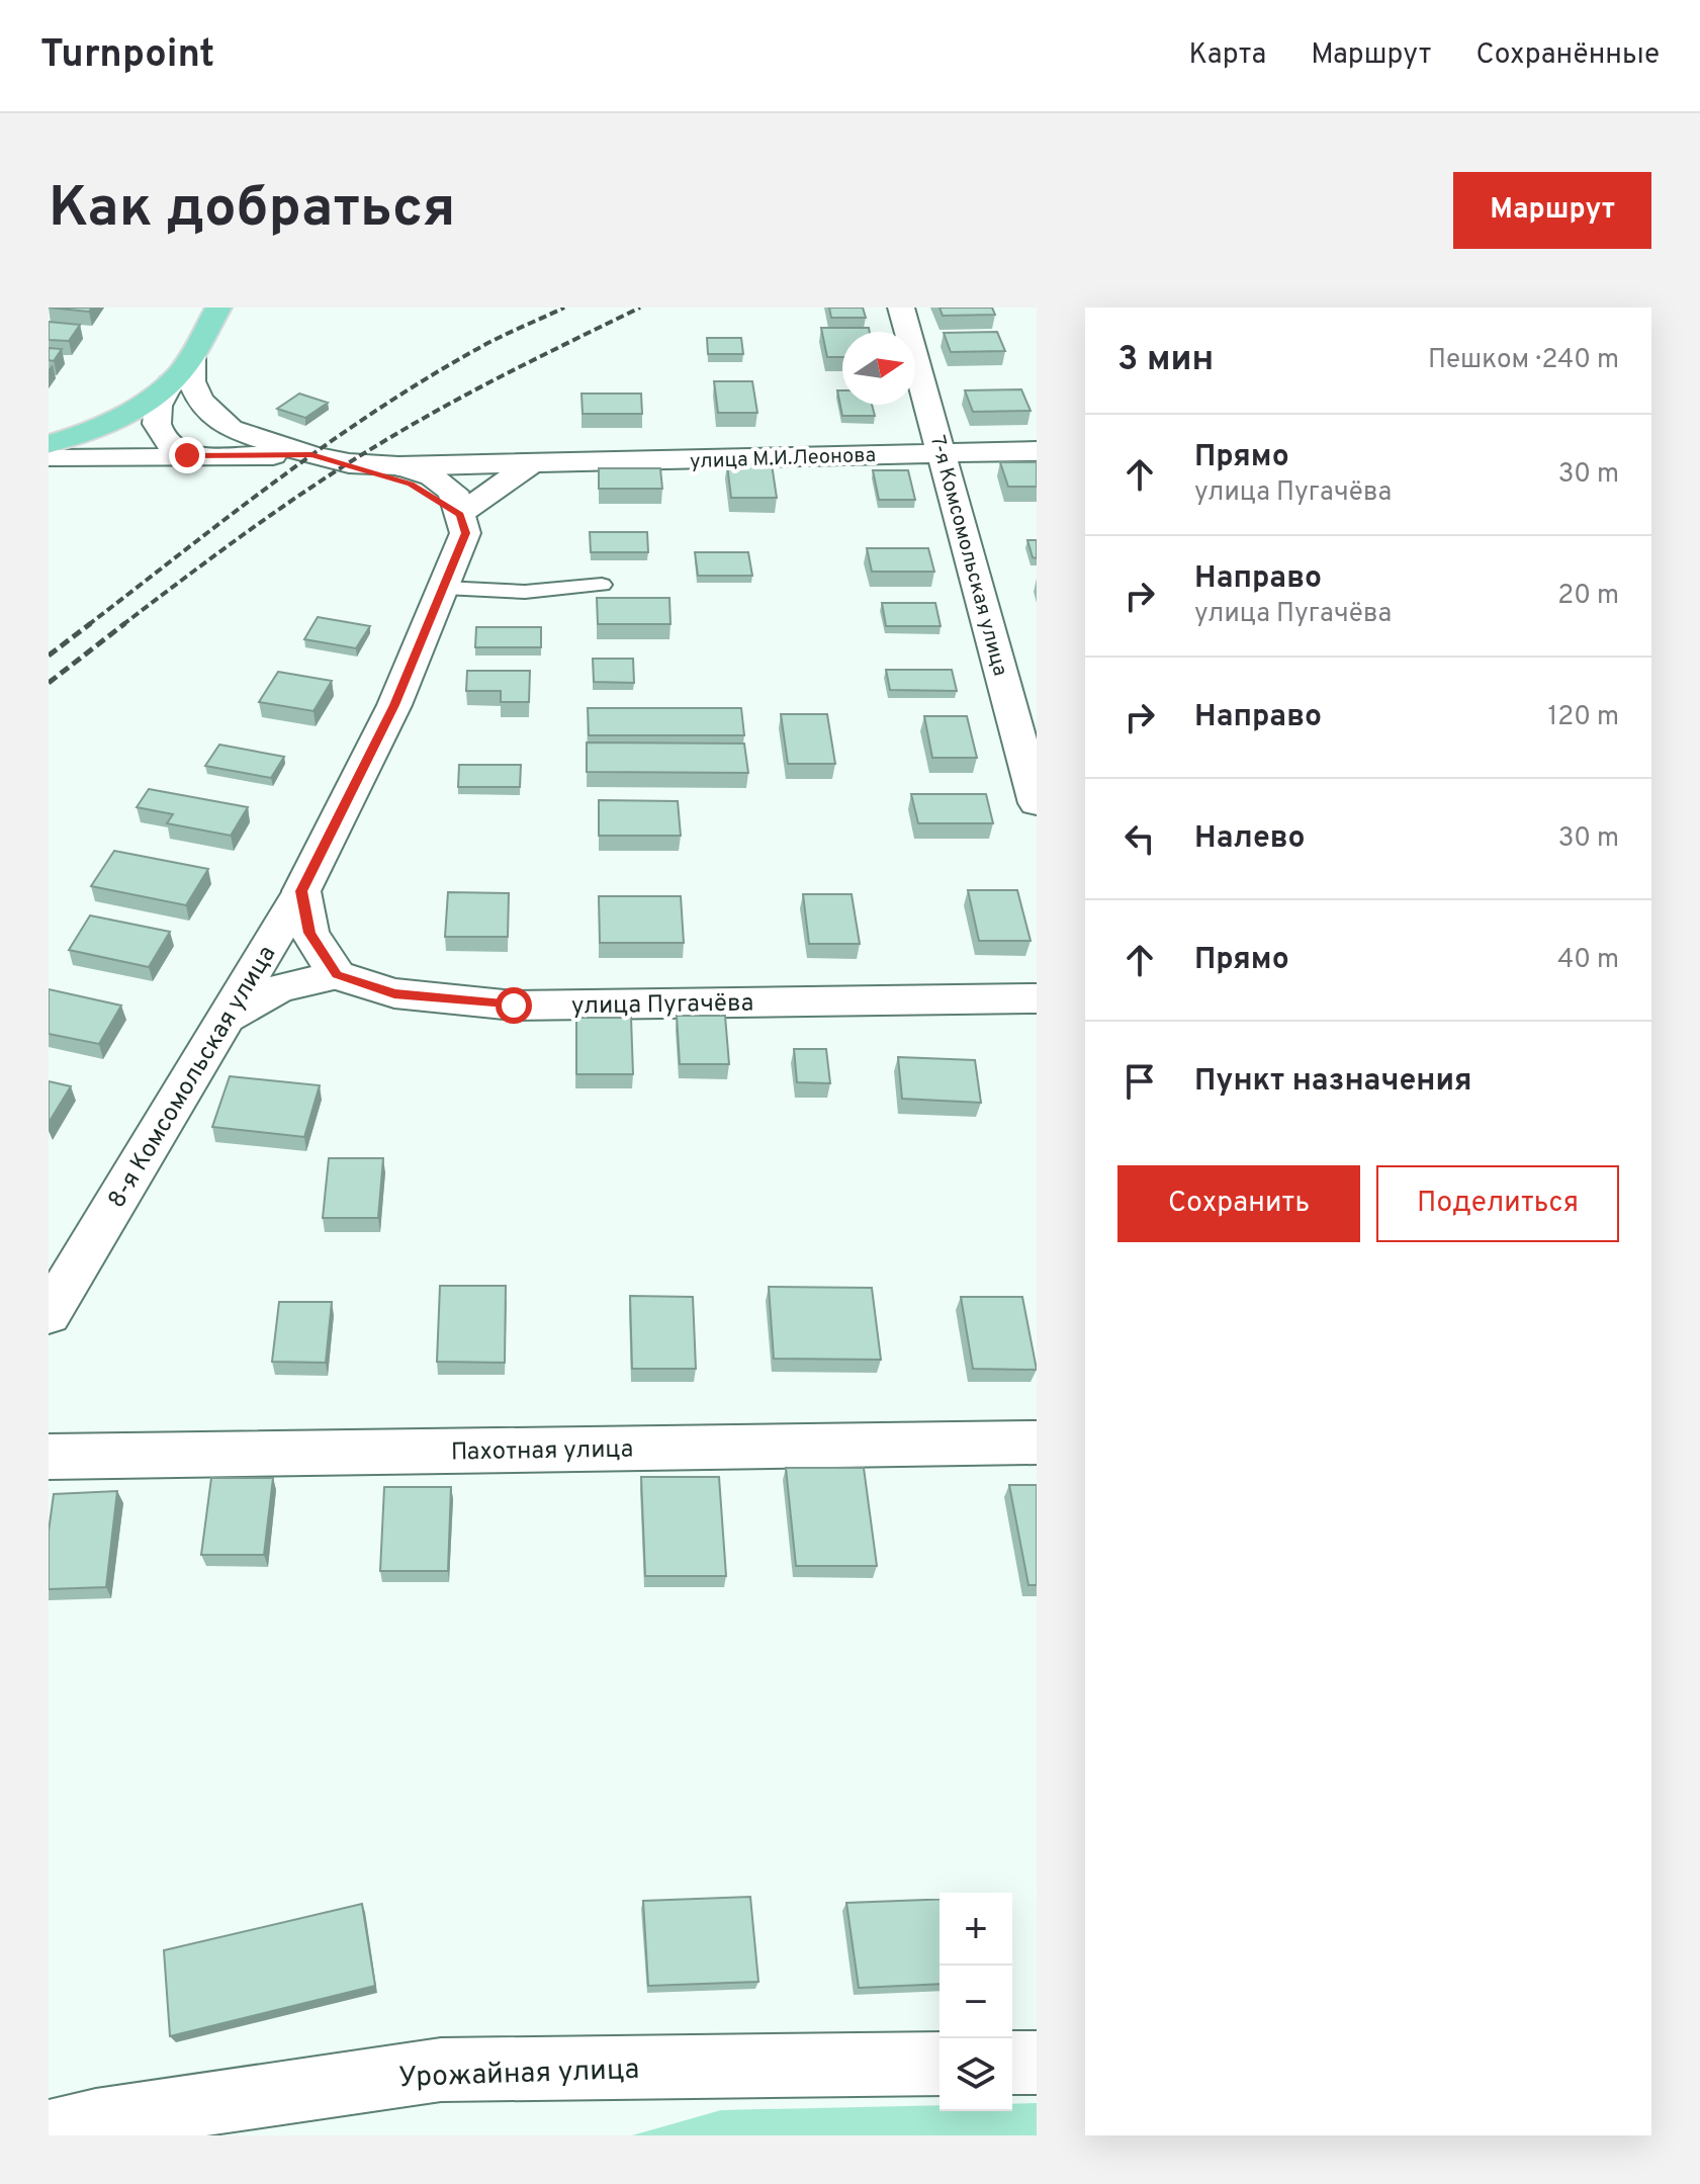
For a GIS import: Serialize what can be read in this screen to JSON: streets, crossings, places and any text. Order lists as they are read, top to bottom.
{
  "streets": {
    "street": [
      "улица М.И.Леонова",
      "7-я Комсомольская улица",
      "улица Пугачёва",
      "8-я Комсомольская улица",
      "Пахотная улица",
      "Урожайная улица"
    ]
  },
  "crossings": [
    ["улица М.И.Леонова", "7-я Комсомольская улица"]
  ],
  "north": "right",
  "page": {
    "header": "Turnpoint",
    "nav": ["Карта", "Маршрут", "Сохранённые"],
    "buttons": [
      "Маршрут",
      ["Сохранить", "Поделиться"]
    ],
    "title": "Как добраться",
    "heading": ["3 мин", "Пешком · 240 m"],
    "list": [
      ["Прямо", "улица Пугачёва", "30 m"],
      ["Направо", "улица Пугачёва", "20 m"],
      ["Направо", "120 m"],
      ["Налево", "30 m"],
      ["Прямо", "40 m"],
      "Пункт назначения"
    ],
    "map_buttons": ["+", "−"]
  }
}
